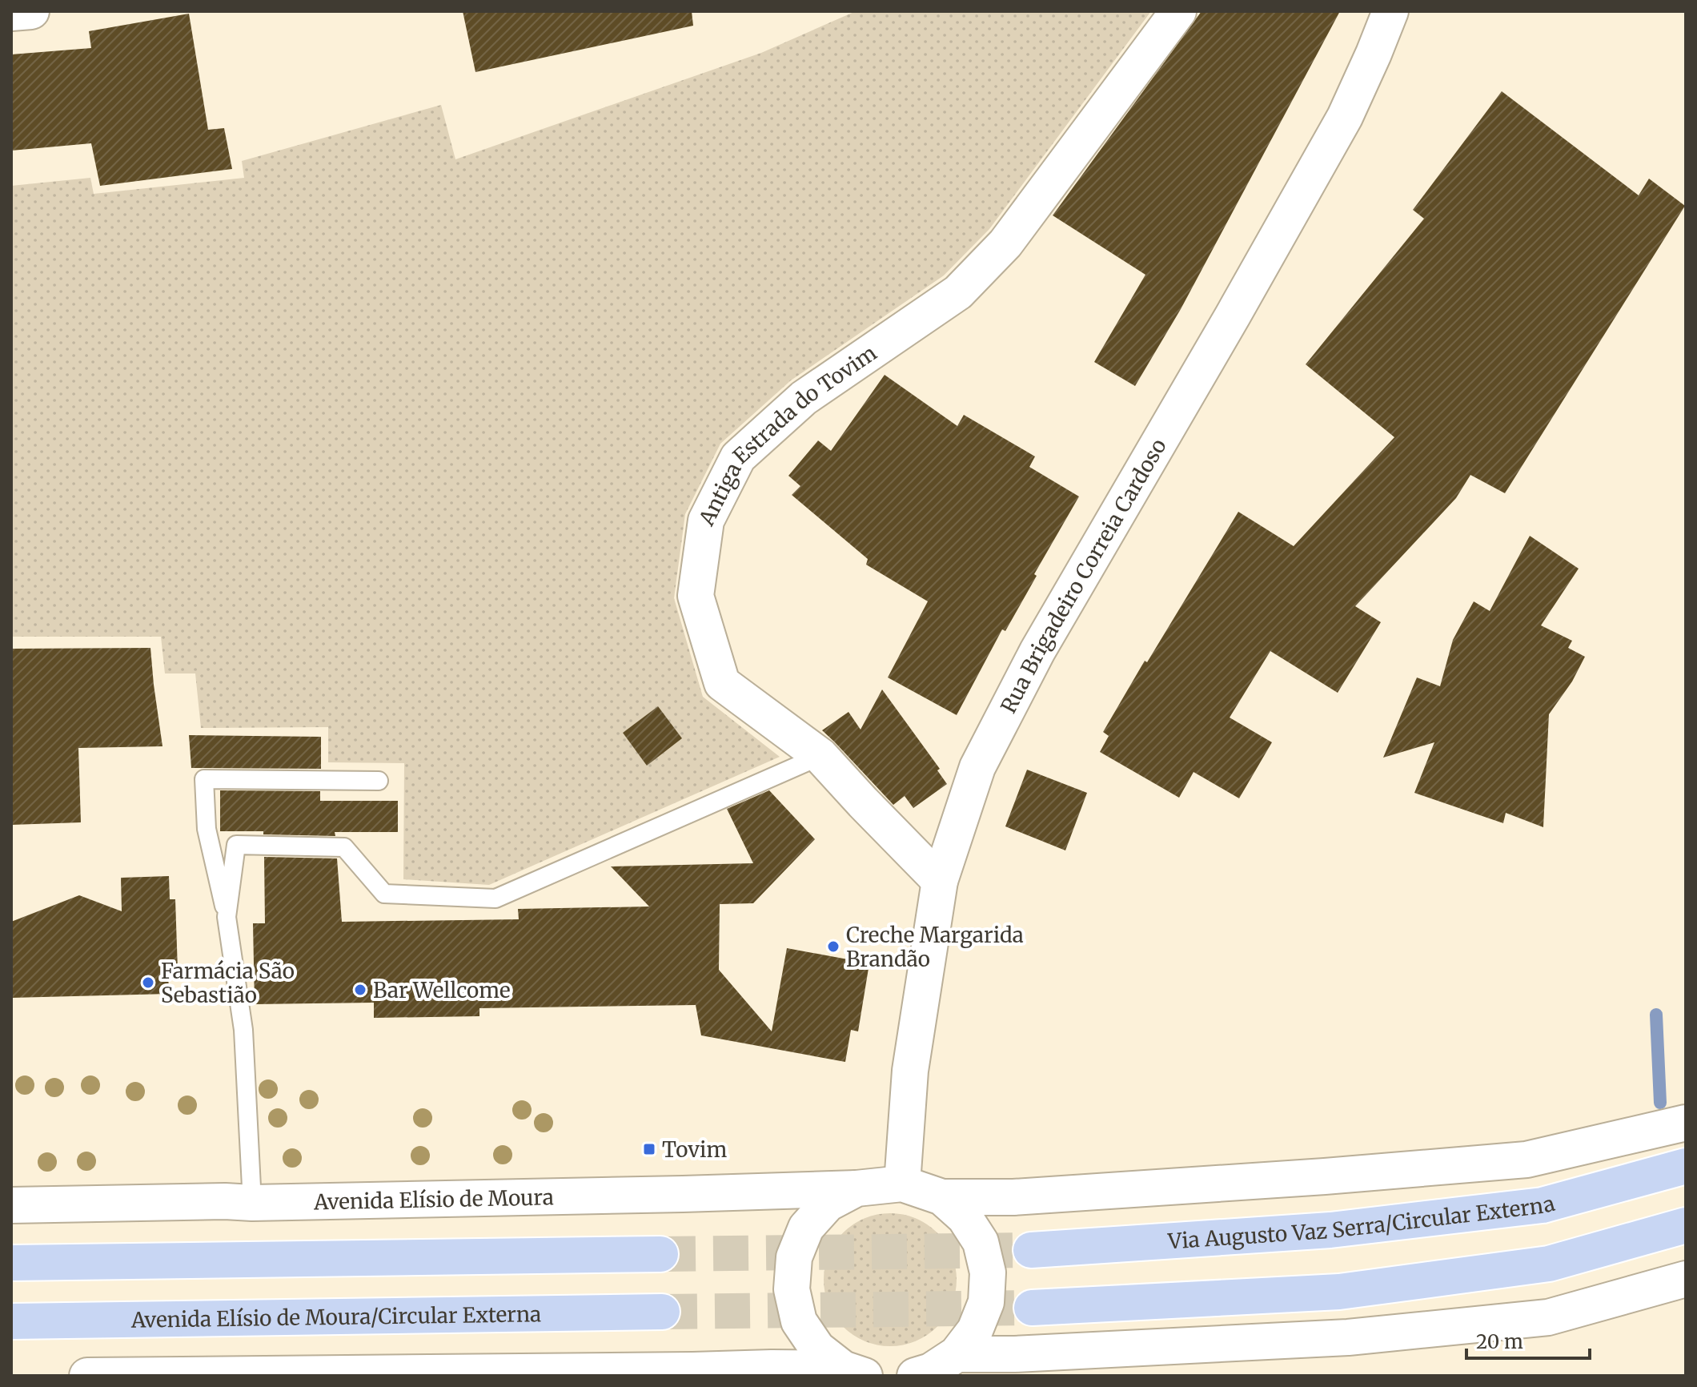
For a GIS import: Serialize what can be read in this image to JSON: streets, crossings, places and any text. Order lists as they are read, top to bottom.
{
  "streets": {
    "highway": ["Via Augusto Vaz Serra/Circular Externa", "Avenida Elísio de Moura/Circular Externa"],
    "street": ["Antiga Estrada do Tovim", "Rua Brigadeiro Correia Cardoso", "Avenida Elísio de Moura"]
  },
  "crossings": [
    ["Antiga Estrada do Tovim", "Rua Brigadeiro Correia Cardoso"],
    ["Rua Brigadeiro Correia Cardoso", "Avenida Elísio de Moura"]
  ],
  "places": {
    "other": ["Creche Margarida Brandão", "Farmácia São Sebastião", "Bar Wellcome"],
    "transit": ["Tovim"]
  },
  "scale_bar": "20 m"
}
